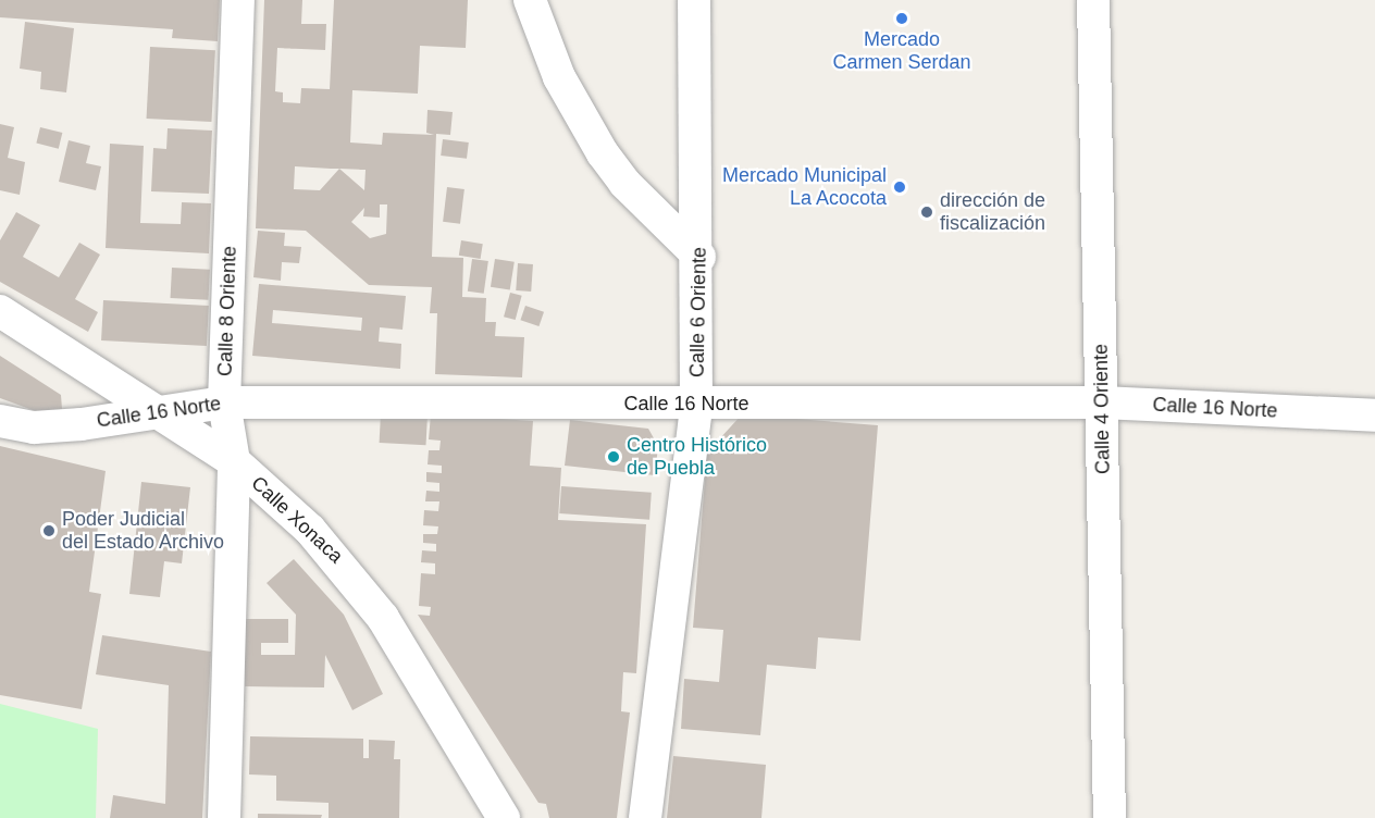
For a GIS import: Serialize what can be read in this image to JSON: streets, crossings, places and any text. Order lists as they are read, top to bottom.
{
  "streets": {
    "street": [
      "Calle 8 Oriente",
      "Calle 6 Oriente",
      "Calle 16 Norte",
      "Calle 4 Oriente",
      "Calle Xonaca"
    ]
  },
  "crossings": [
    ["Calle 8 Oriente", "Calle 16 Norte"],
    ["Calle 8 Oriente", "Calle Xonaca"],
    ["Calle 6 Oriente", "Calle 16 Norte"],
    ["Calle 16 Norte", "Calle 4 Oriente"],
    ["Calle 16 Norte", "Calle Xonaca"]
  ],
  "places": [
    "Mercado Carmen Serdan",
    "Mercado Municipal La Acocota",
    "dirección de fiscalización",
    "Centro Histórico de Puebla",
    "Poder Judicial del Estado Archivo"
  ]
}
